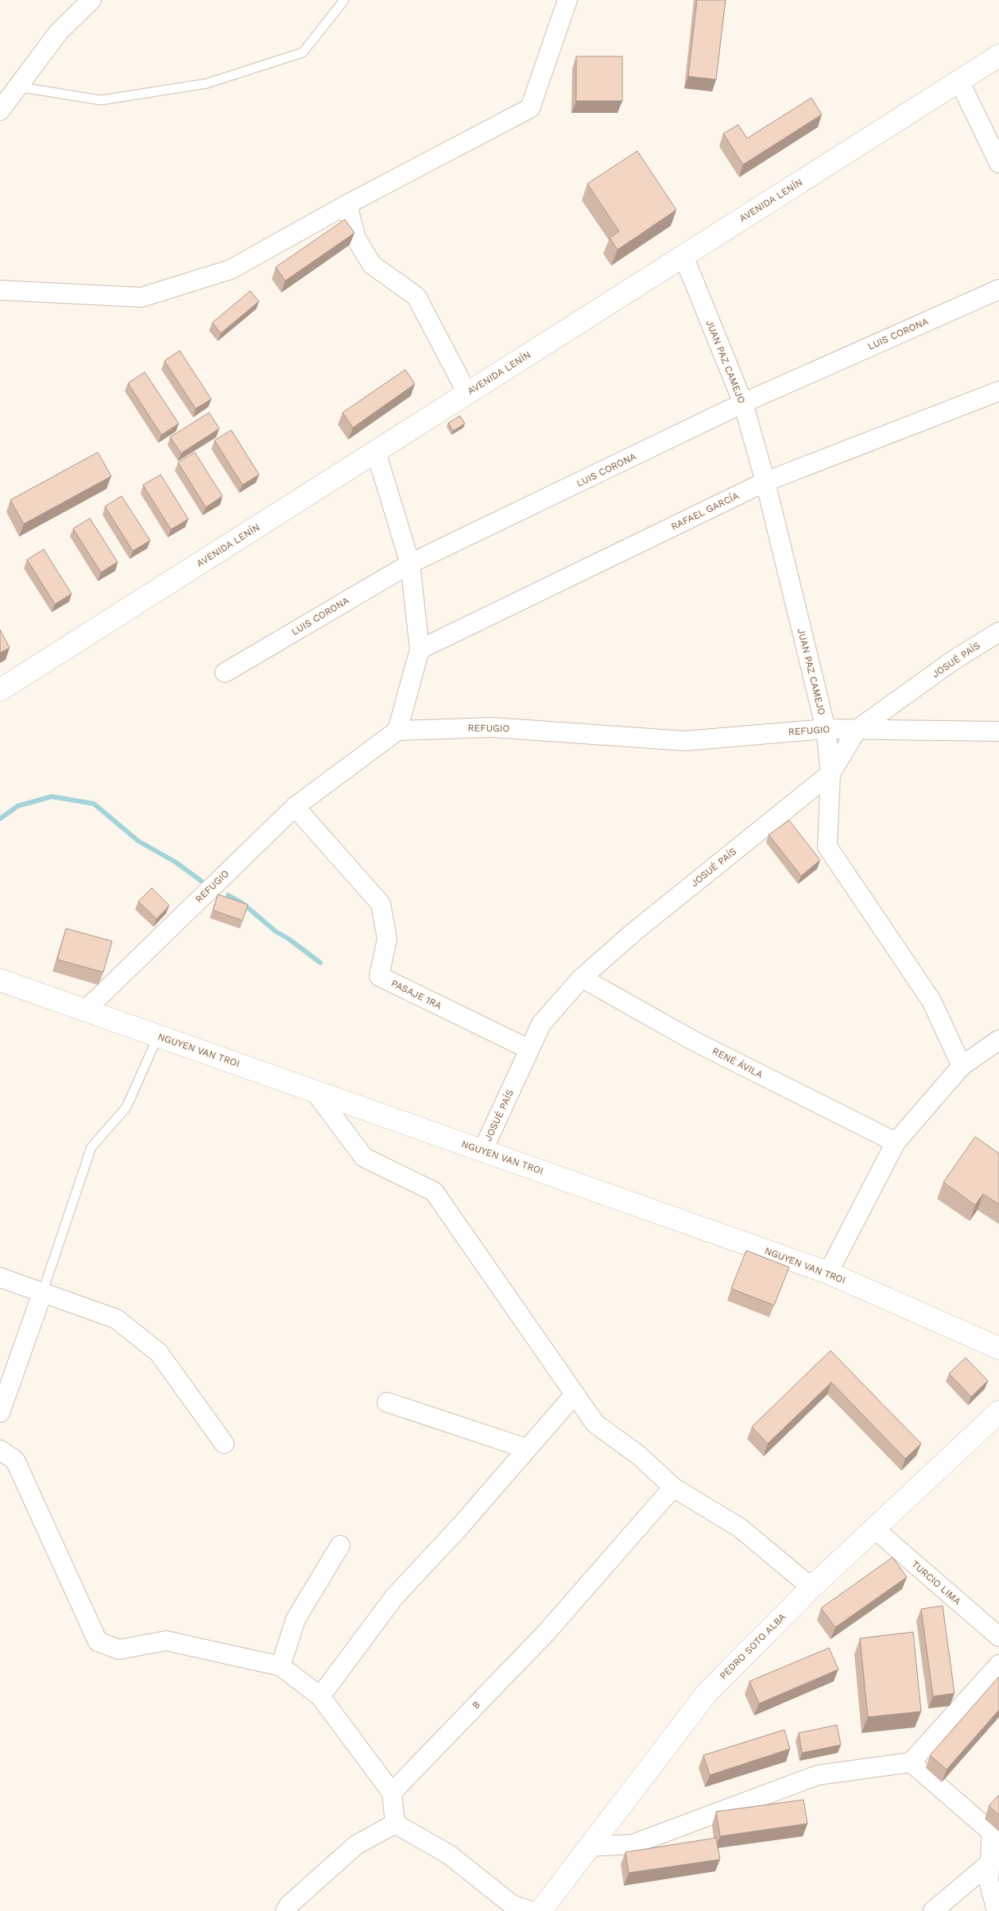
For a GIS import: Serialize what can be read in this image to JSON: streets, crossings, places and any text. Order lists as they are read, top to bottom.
{
  "streets": {
    "street": [
      "AVENIDA LENÍN",
      "LUIS CORONA",
      "JUAN PAZ CAMEJO",
      "RAFAEL GARCÍA",
      "JOSUÉ PAÍS",
      "REFUGIO",
      "PASAJE 1RA",
      "NGUYEN VAN TROI",
      "RENÉ ÁVILA",
      "TURCIO LIMA",
      "PEDRO SOTO ALBA",
      "B"
    ]
  },
  "crossings": [
    ["AVENIDA LENÍN", "JUAN PAZ CAMEJO"],
    ["LUIS CORONA", "JUAN PAZ CAMEJO"],
    ["JUAN PAZ CAMEJO", "RAFAEL GARCÍA"],
    ["JUAN PAZ CAMEJO", "JOSUÉ PAÍS"],
    ["JUAN PAZ CAMEJO", "REFUGIO"],
    ["JOSUÉ PAÍS", "REFUGIO"],
    ["JOSUÉ PAÍS", "PASAJE 1RA"],
    ["JOSUÉ PAÍS", "NGUYEN VAN TROI"],
    ["JOSUÉ PAÍS", "RENÉ ÁVILA"],
    ["REFUGIO", "PASAJE 1RA"],
    ["REFUGIO", "NGUYEN VAN TROI"],
    ["TURCIO LIMA", "PEDRO SOTO ALBA"]
  ]
}
